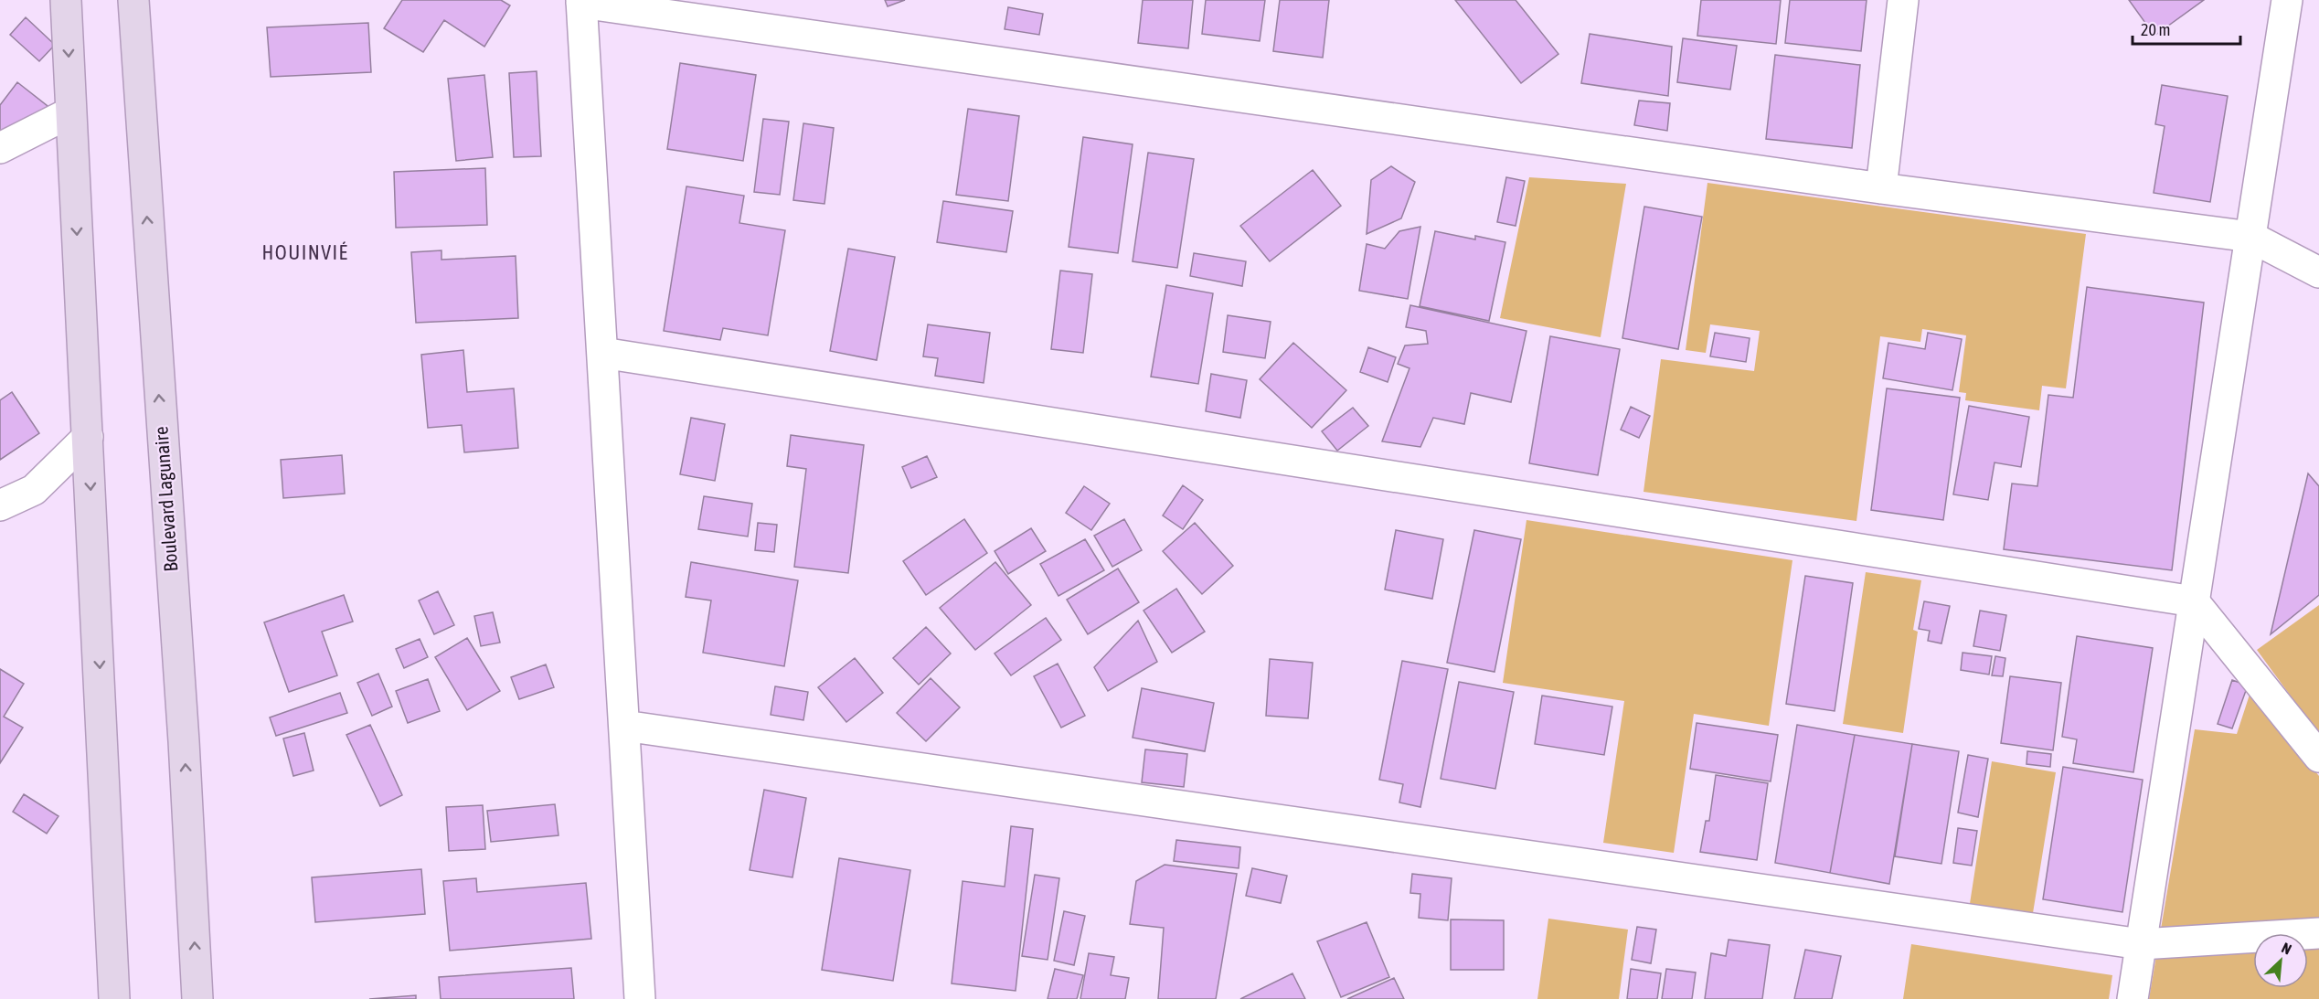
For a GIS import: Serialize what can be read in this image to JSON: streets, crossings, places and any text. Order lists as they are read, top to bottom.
{
  "streets": {
    "main road": ["Boulevard Lagunaire"]
  },
  "districts": ["HOUINVIÉ"],
  "scale_bar": "20 m",
  "north": "top right"
}
